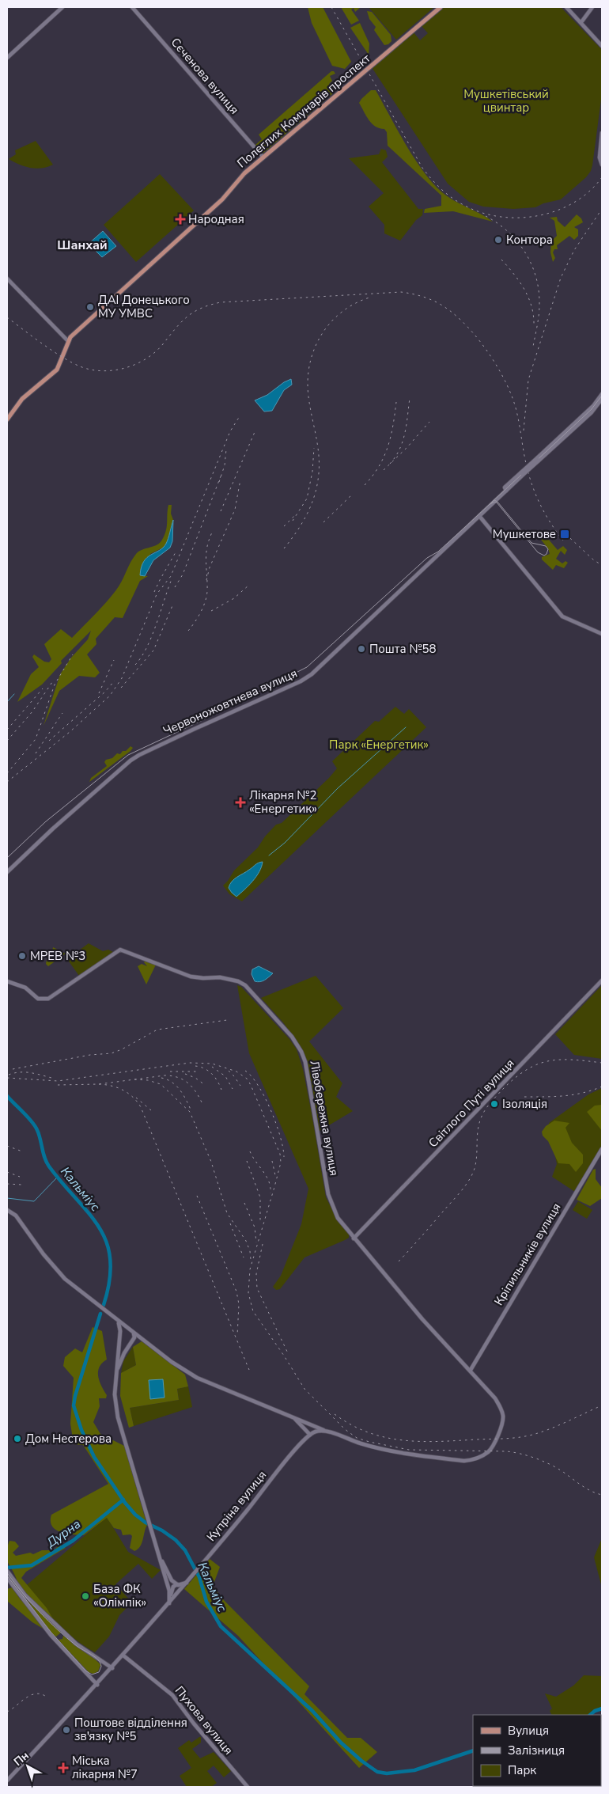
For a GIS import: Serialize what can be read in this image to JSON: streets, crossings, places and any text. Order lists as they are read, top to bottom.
{
  "streets": {
    "main road": [
      "Сєченова вулиця",
      "Полеглих Комунарів проспект",
      "Червоножовтнева вулиця",
      "Світлого Путі вулиця",
      "Лівобережна вулиця",
      "Кріпильників вулиця",
      "Купріна вулиця",
      "Пухова вулиця"
    ]
  },
  "crossings": [
    ["Сєченова вулиця", "Полеглих Комунарів проспект"],
    ["Світлого Путі вулиця", "Лівобережна вулиця"],
    ["Лівобережна вулиця", "Кріпильників вулиця"],
    ["Купріна вулиця", "Пухова вулиця"]
  ],
  "districts": ["Шанхай"],
  "water": ["Кальміус", "Дурна"],
  "parks": ["Мушкетівський цвинтар", "Парк «Енергетик»"],
  "places": {
    "health": ["Народная", "Лікарня №2 «Енергетик»", "Міська лікарня №7"],
    "other": [
      "Контора",
      "ДАІ Донецького МУ УМВС",
      "Пошта №58",
      "МРЕВ №3",
      "Ізоляція",
      "Дом Нестерова",
      "База ФК «Олімпік»",
      "Поштове відділення зв'язку №5"
    ],
    "transit": ["Мушкетове"]
  },
  "legend": ["Вулиця", "Залізниця", "Парк"],
  "north": "top left"
}
